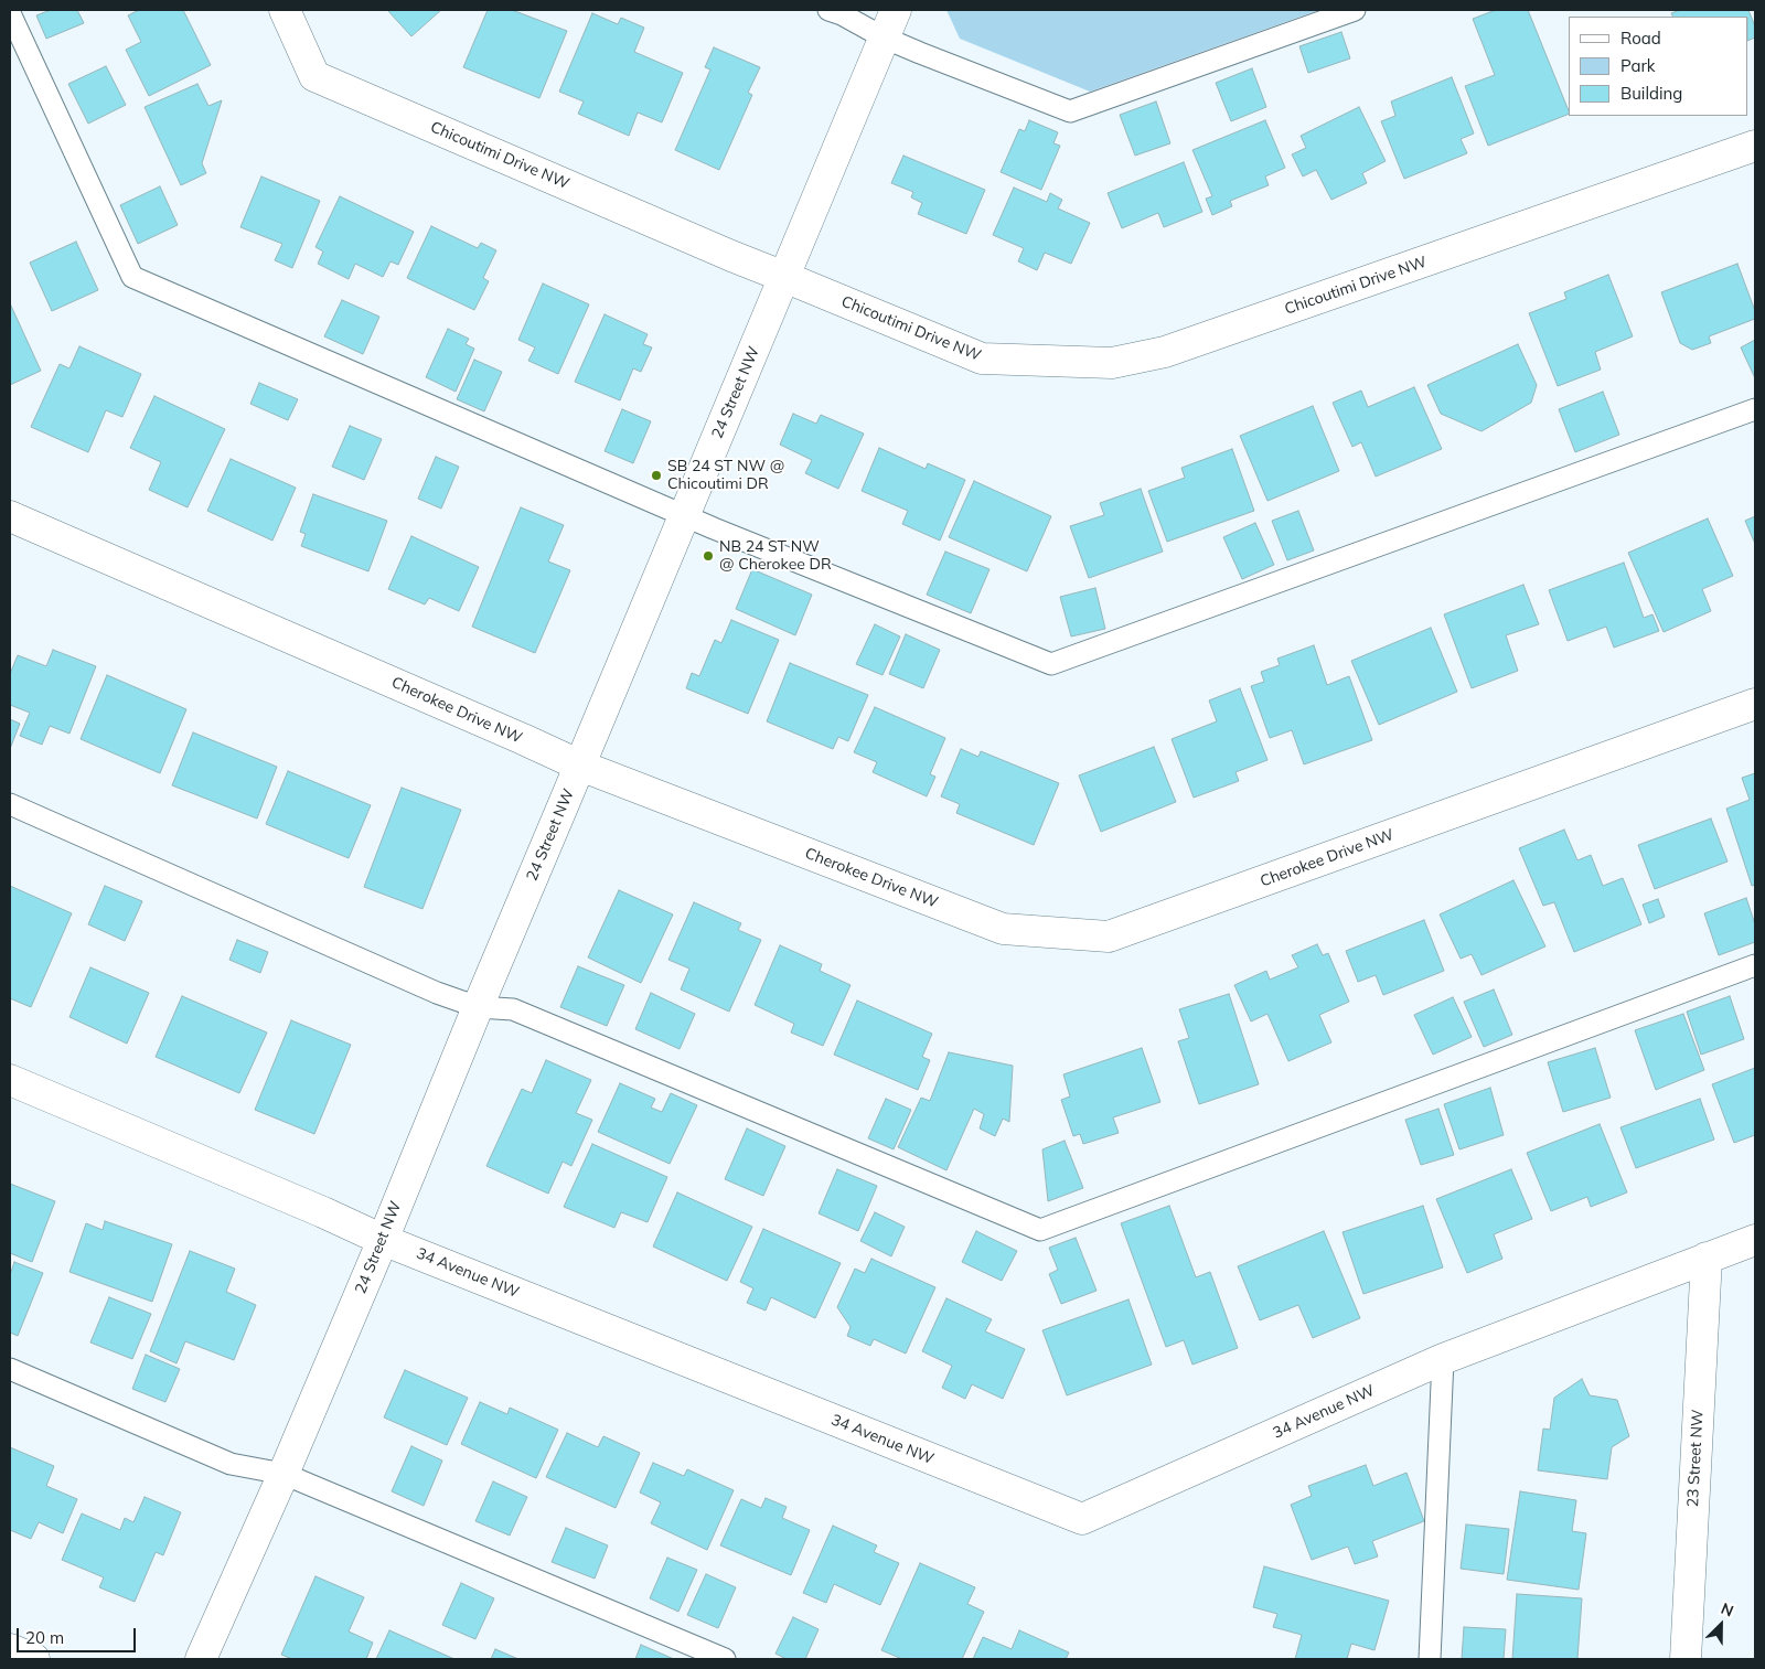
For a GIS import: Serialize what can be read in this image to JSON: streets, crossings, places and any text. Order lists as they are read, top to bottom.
{
  "streets": {
    "street": [
      "Chicoutimi Drive NW",
      "24 Street NW",
      "Cherokee Drive NW",
      "34 Avenue NW",
      "23 Street NW"
    ]
  },
  "crossings": [
    ["Chicoutimi Drive NW", "24 Street NW"],
    ["24 Street NW", "Cherokee Drive NW"],
    ["24 Street NW", "34 Avenue NW"],
    ["34 Avenue NW", "23 Street NW"]
  ],
  "places": ["SB 24 ST NW @ Chicoutimi DR", "NB 24 ST NW @ Cherokee DR"],
  "legend": ["Road", "Park", "Building"],
  "scale_bar": "20 m",
  "north": "top right"
}
